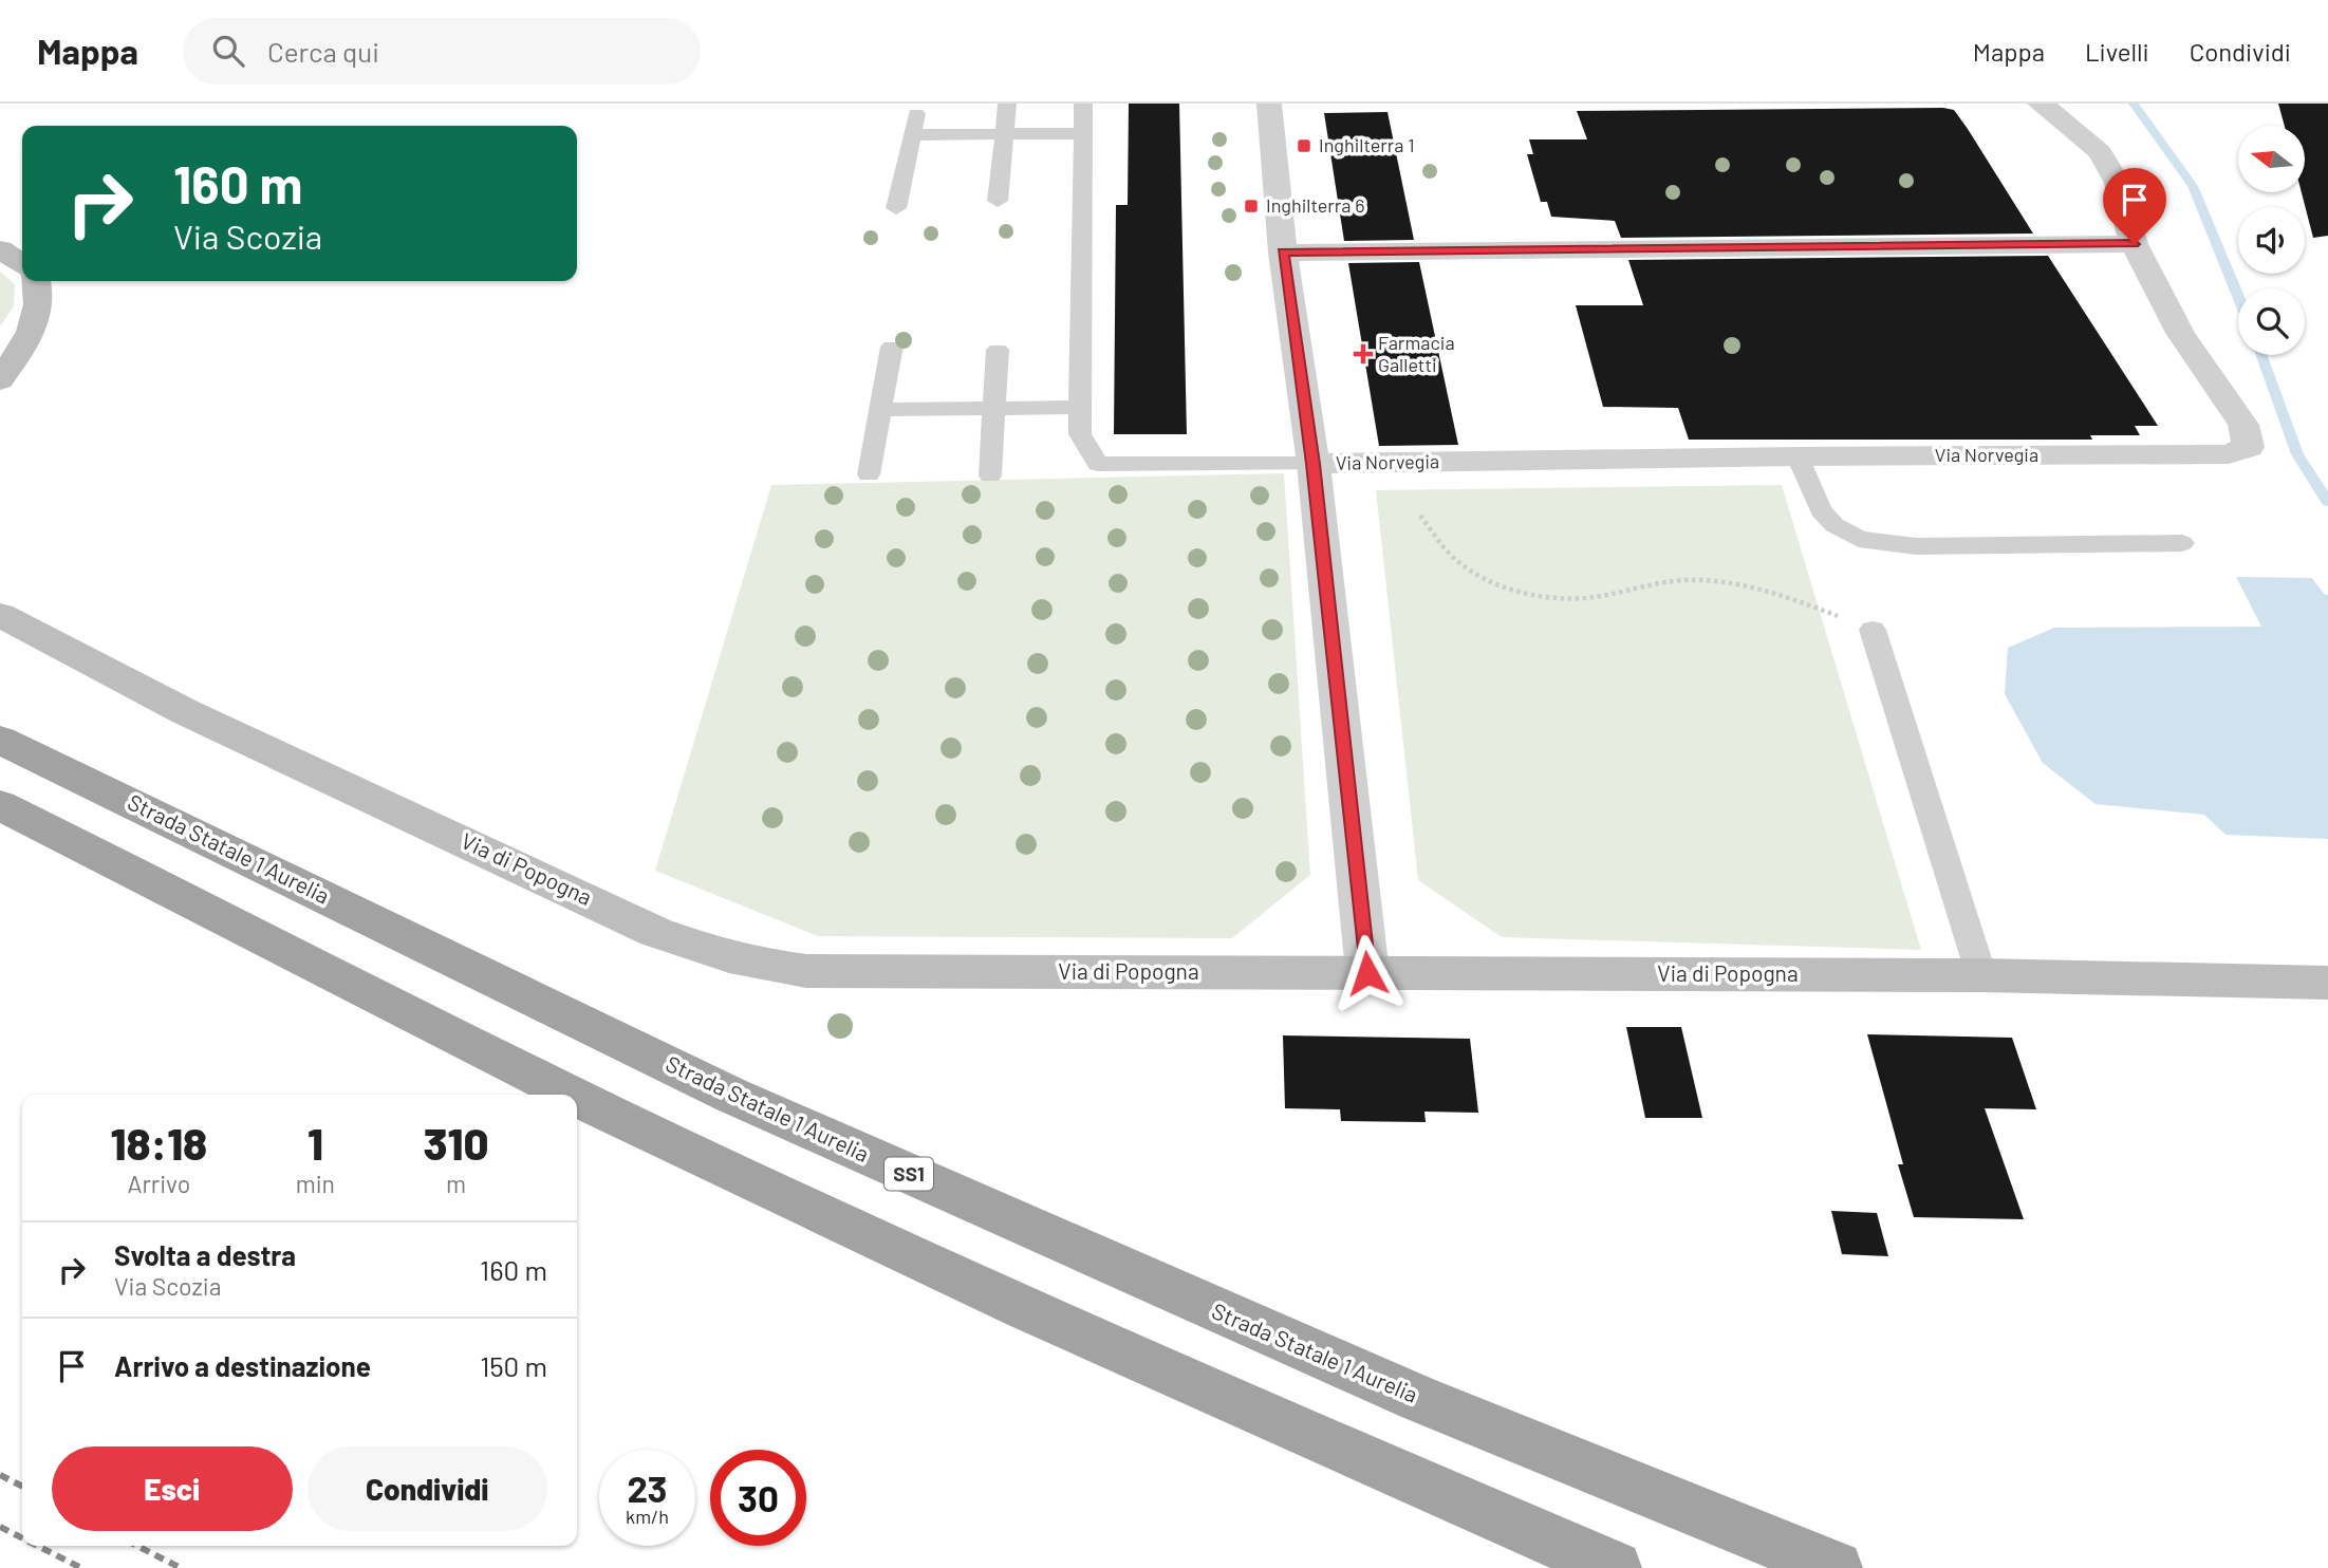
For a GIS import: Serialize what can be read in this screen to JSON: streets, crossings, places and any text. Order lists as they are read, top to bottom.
{
  "streets": {
    "highway": ["Strada Statale 1 Aurelia", "SS1"],
    "main road": ["Via di Popogna"],
    "street": ["Via Norvegia"]
  },
  "places": {
    "transit": ["Inghilterra 1", "Inghilterra 6"],
    "health": ["Farmacia Galletti"]
  },
  "north": "left",
  "page": {
    "header": "Mappa",
    "search": "Cerca qui",
    "nav": ["Mappa", "Livelli", "Condividi"],
    "turn": ["160 m", "Via Scozia"],
    "eta": [
      "18:18",
      "Arrivo",
      "1",
      "min",
      "310",
      "m"
    ],
    "list": [
      {
        "name": "Svolta a destra",
        "note": "Via Scozia",
        "value": "160 m"
      },
      {
        "name": "Arrivo a destinazione",
        "value": "150 m"
      }
    ],
    "buttons": ["Esci", "Condividi"],
    "speed": "23 km/h",
    "limit": "30"
  }
}
